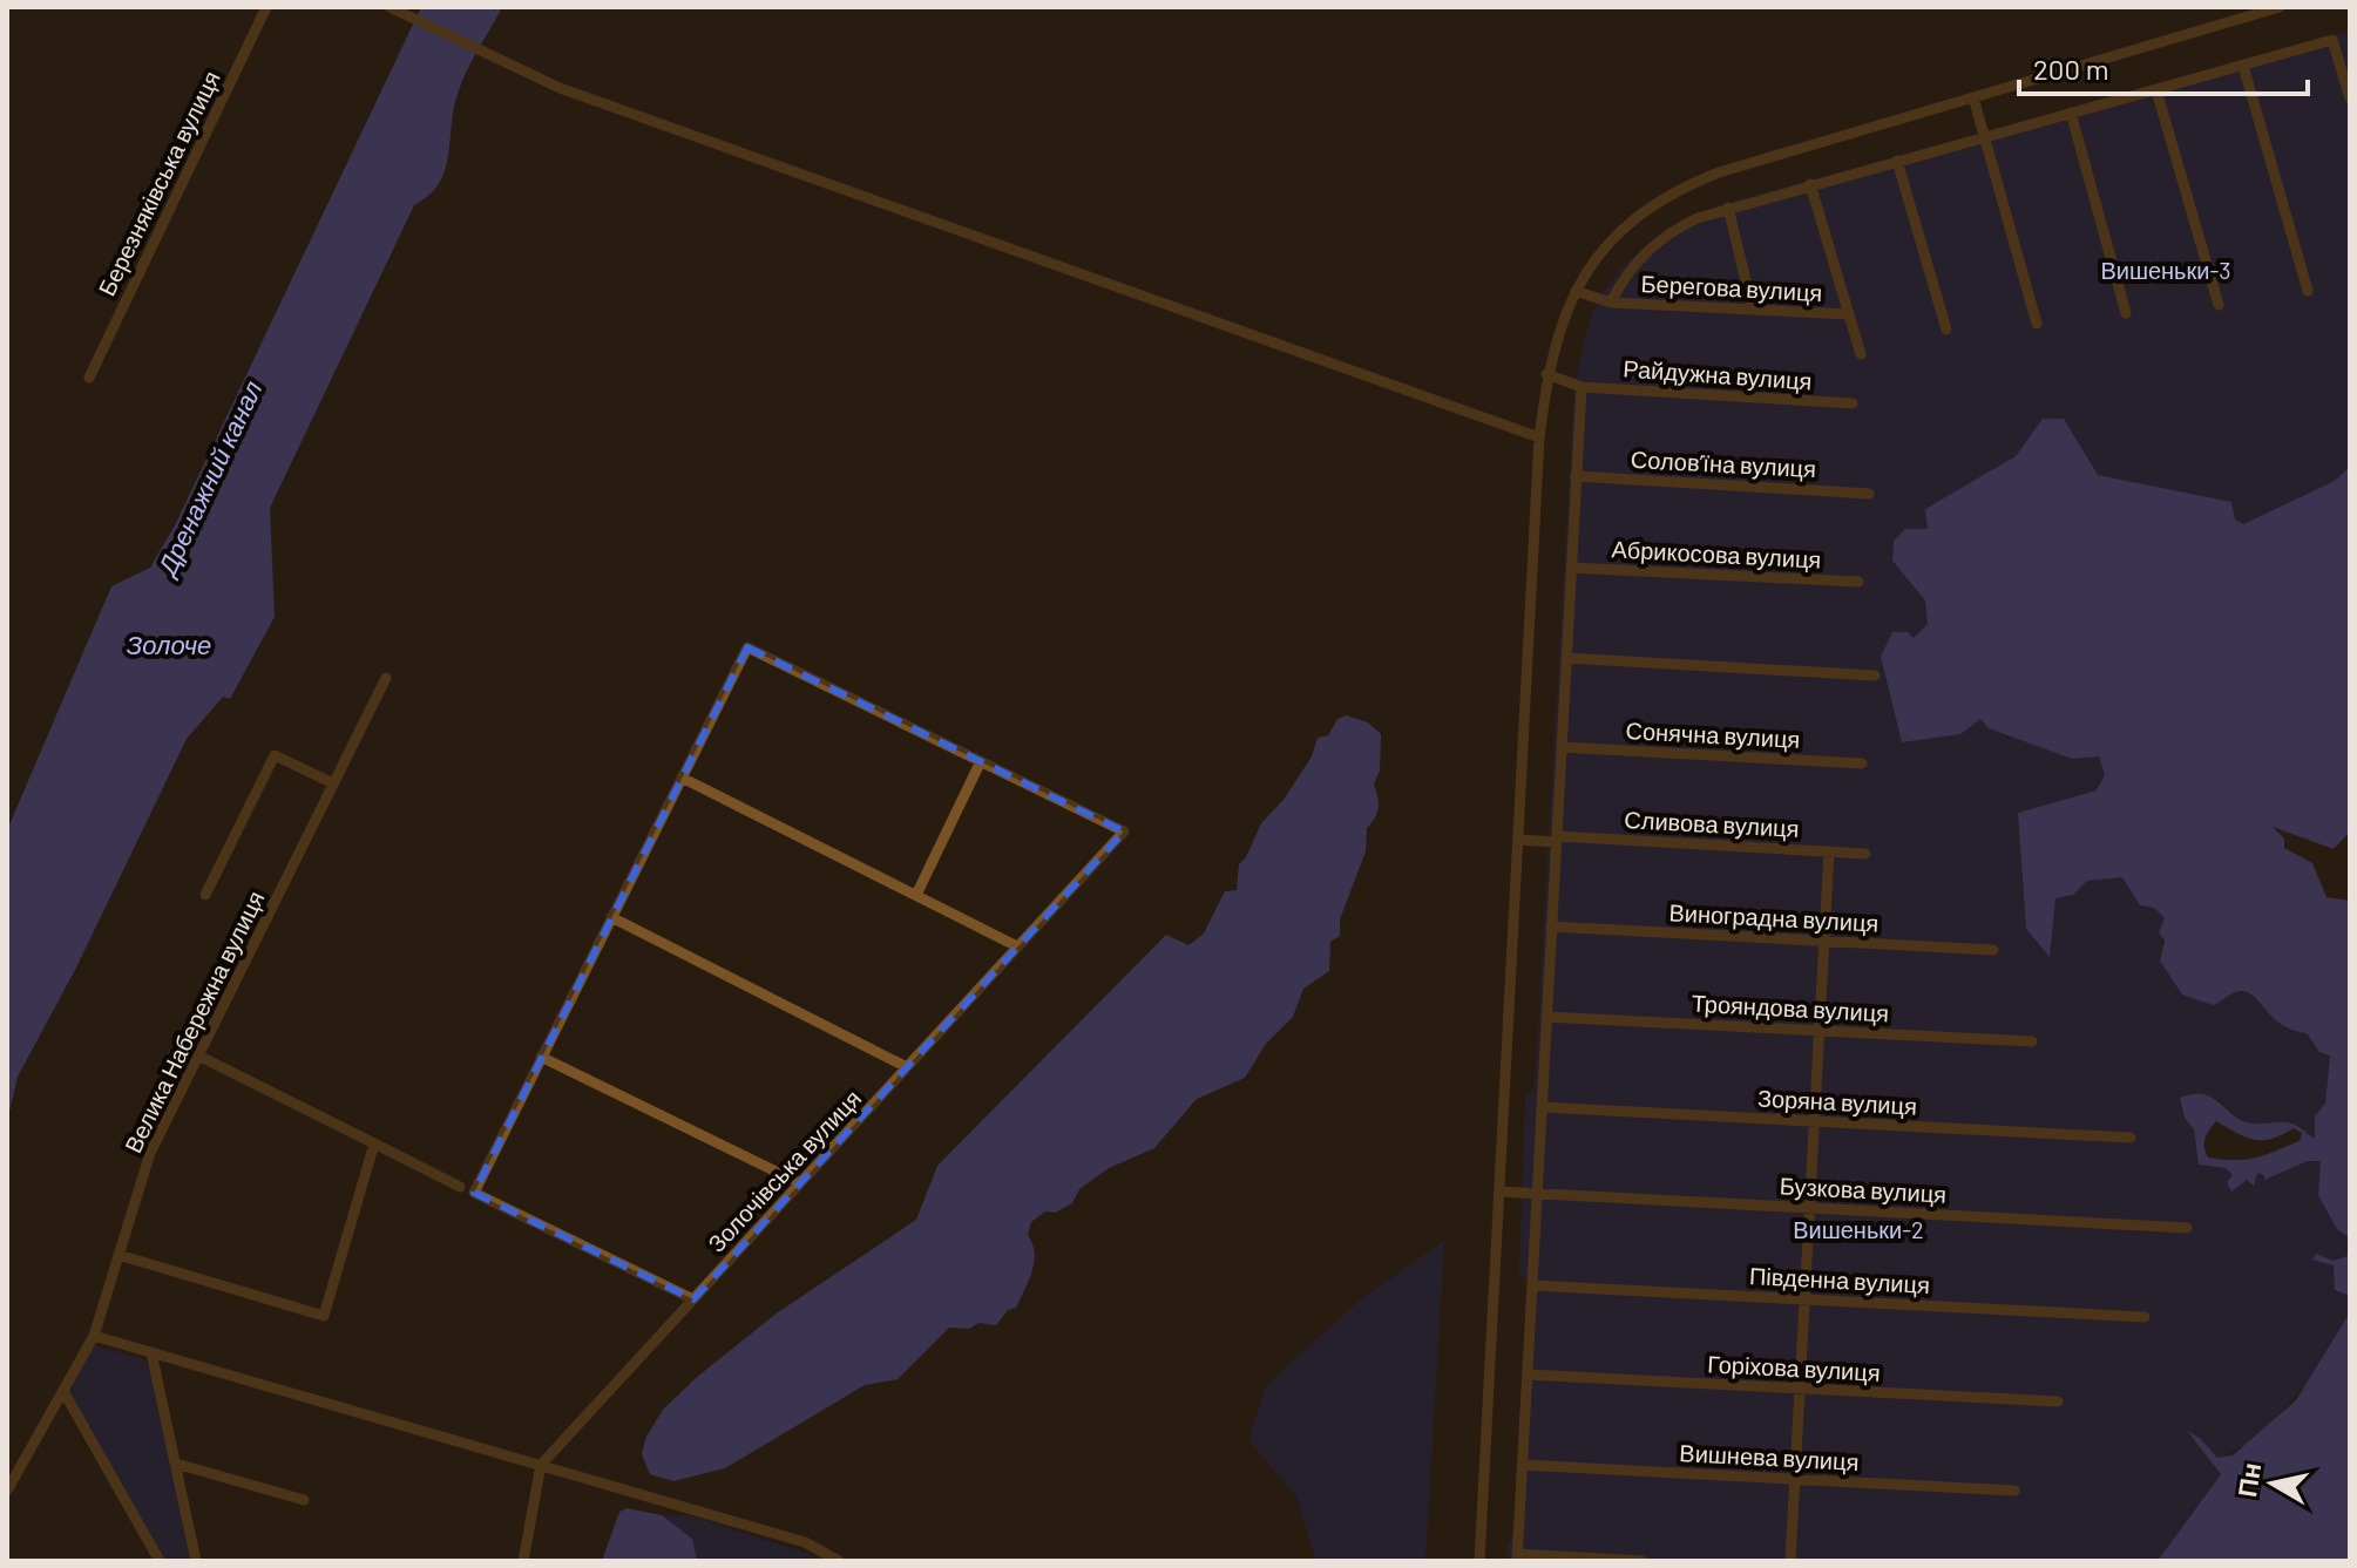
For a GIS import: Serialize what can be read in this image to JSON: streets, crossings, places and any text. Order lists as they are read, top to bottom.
{
  "streets": {
    "street": [
      "Березняківська вулиця",
      "Берегова вулиця",
      "Райдужна вулиця",
      "Соловʼїна вулиця",
      "Абрикосова вулиця",
      "Сонячна вулиця",
      "Сливова вулиця",
      "Виноградна вулиця",
      "Трояндова вулиця",
      "Велика Набережна вулиця",
      "Зоряна вулиця",
      "Золочівська вулиця",
      "Бузкова вулиця",
      "Південна вулиця",
      "Горіхова вулиця",
      "Вишнева вулиця"
    ]
  },
  "water": ["Дренажний канал", "Золоче"],
  "parks": ["Вишеньки-3", "Вишеньки-2"],
  "scale_bar": "200 m",
  "north": "left"
}
